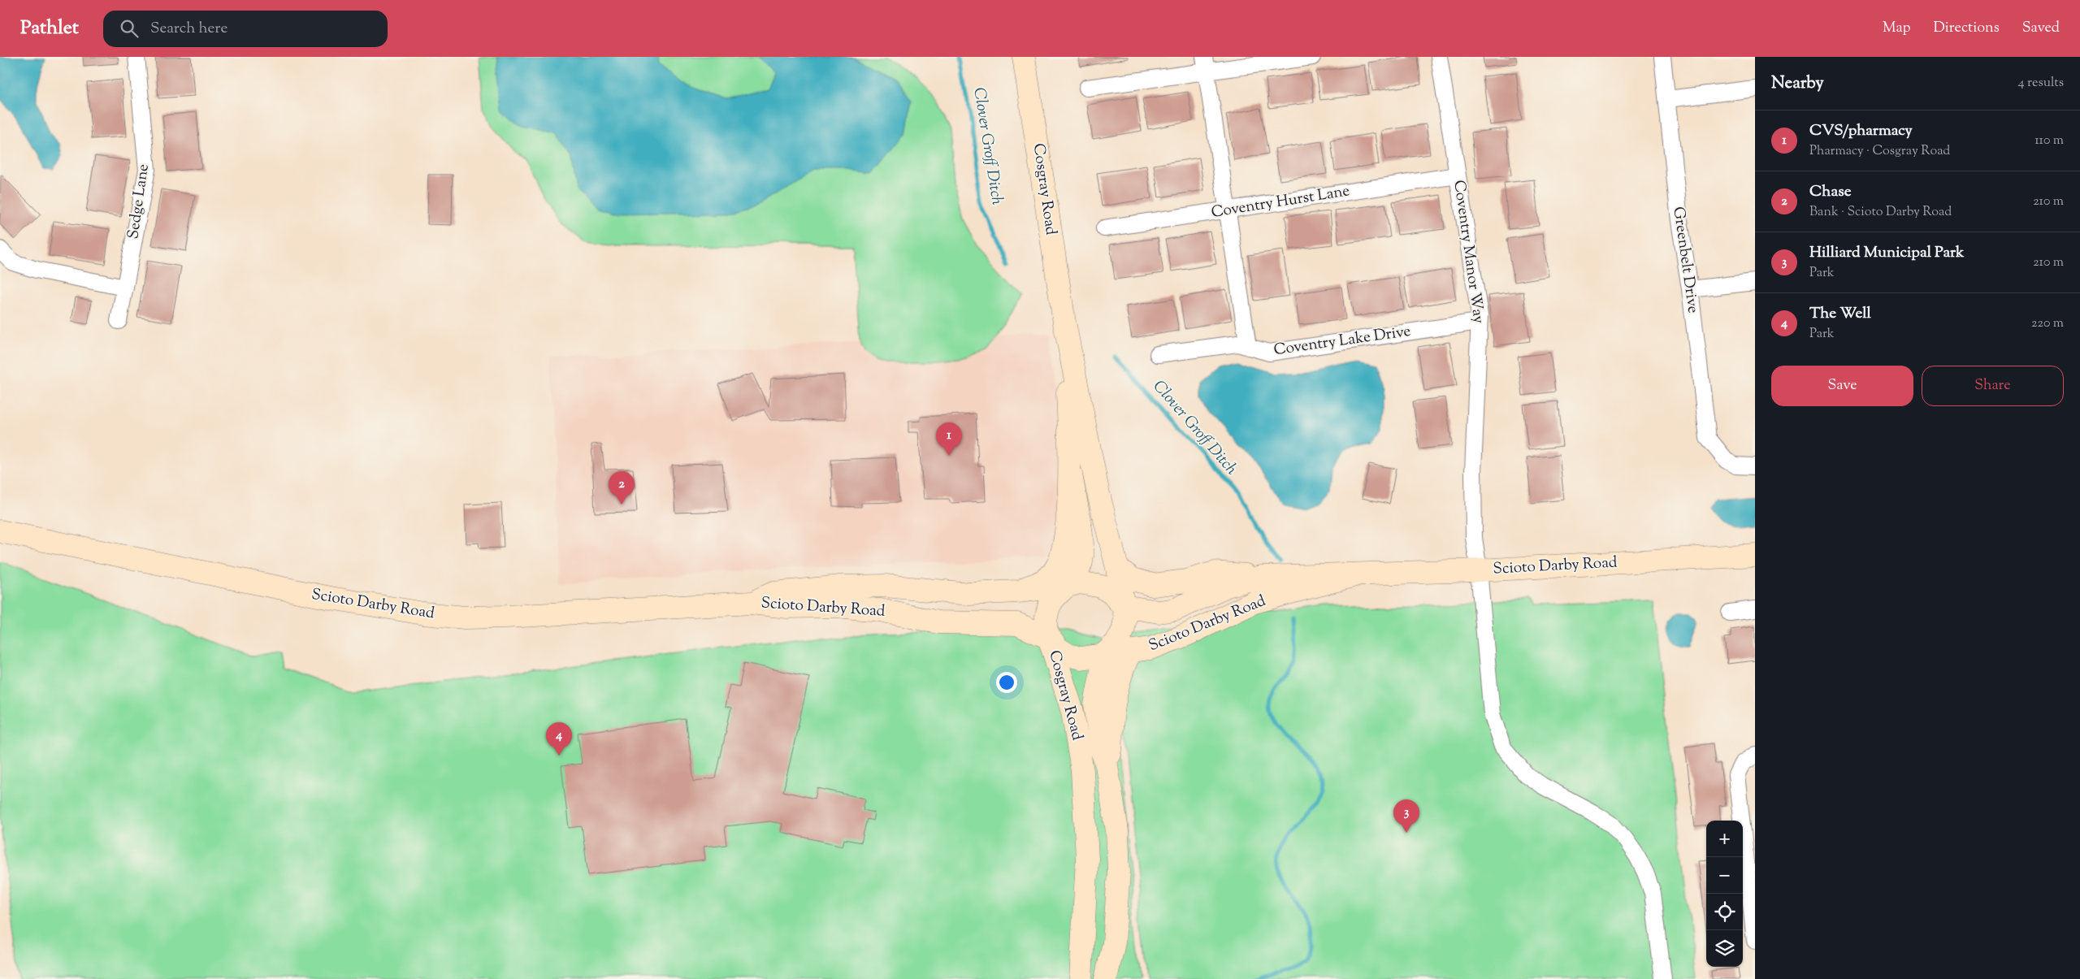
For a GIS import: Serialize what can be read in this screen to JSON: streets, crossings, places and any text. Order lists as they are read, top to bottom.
{
  "streets": {
    "main road": ["Cosgray Road", "Scioto Darby Road"],
    "street": [
      "Sedge Lane",
      "Coventry Hurst Lane",
      "Coventry Manor Way",
      "Greenbelt Drive",
      "Coventry Lake Drive"
    ]
  },
  "crossings": [
    ["Cosgray Road", "Scioto Darby Road"],
    ["Coventry Hurst Lane", "Coventry Manor Way"],
    ["Coventry Manor Way", "Coventry Lake Drive"],
    ["Coventry Manor Way", "Scioto Darby Road"]
  ],
  "water": ["Clover Groff Ditch"],
  "page": {
    "header": "Pathlet",
    "search": "Search here",
    "nav": ["Map", "Directions", "Saved"],
    "heading": ["Nearby", "4 results"],
    "list": [
      {
        "mark": "1",
        "name": "CVS/pharmacy",
        "note": "Pharmacy · Cosgray Road",
        "value": "110 m"
      },
      {
        "mark": "2",
        "name": "Chase",
        "note": "Bank · Scioto Darby Road",
        "value": "210 m"
      },
      {
        "mark": "3",
        "name": "Hilliard Municipal Park",
        "note": "Park",
        "value": "210 m"
      },
      {
        "mark": "4",
        "name": "The Well",
        "note": "Park",
        "value": "220 m"
      }
    ],
    "buttons": ["Save", "Share"],
    "pins": [
      "1",
      "2",
      "4",
      "3"
    ],
    "map_buttons": ["+", "−"]
  }
}
